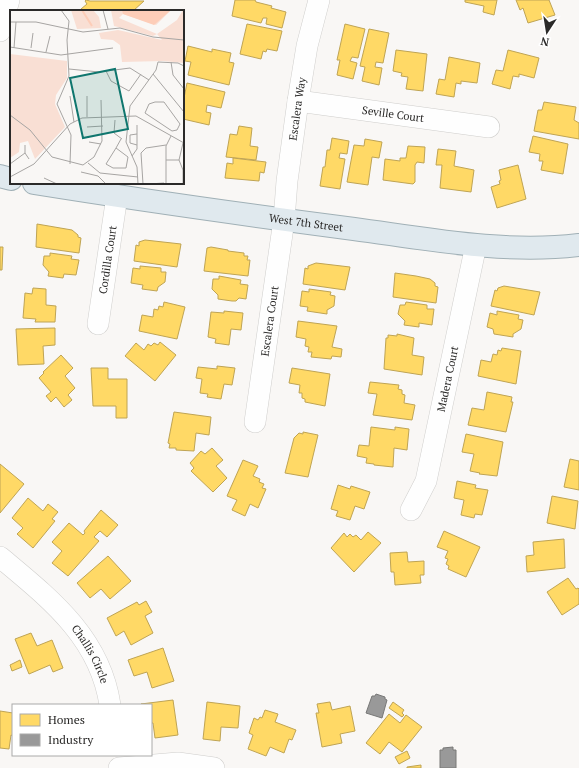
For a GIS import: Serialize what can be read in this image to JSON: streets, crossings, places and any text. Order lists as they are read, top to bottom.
{
  "streets": {
    "main road": ["West 7th Street"],
    "street": [
      "Escalera Way",
      "Seville Court",
      "Cordilla Court",
      "Escalera Court",
      "Madera Court",
      "Challis Circle"
    ]
  },
  "crossings": [
    ["Escalera Way", "Seville Court"],
    ["Escalera Way", "West 7th Street"],
    ["Escalera Way", "Escalera Court"],
    ["West 7th Street", "Cordilla Court"],
    ["West 7th Street", "Escalera Court"],
    ["West 7th Street", "Madera Court"]
  ],
  "legend": ["Homes", "Industry"],
  "north": "bottom"
}
